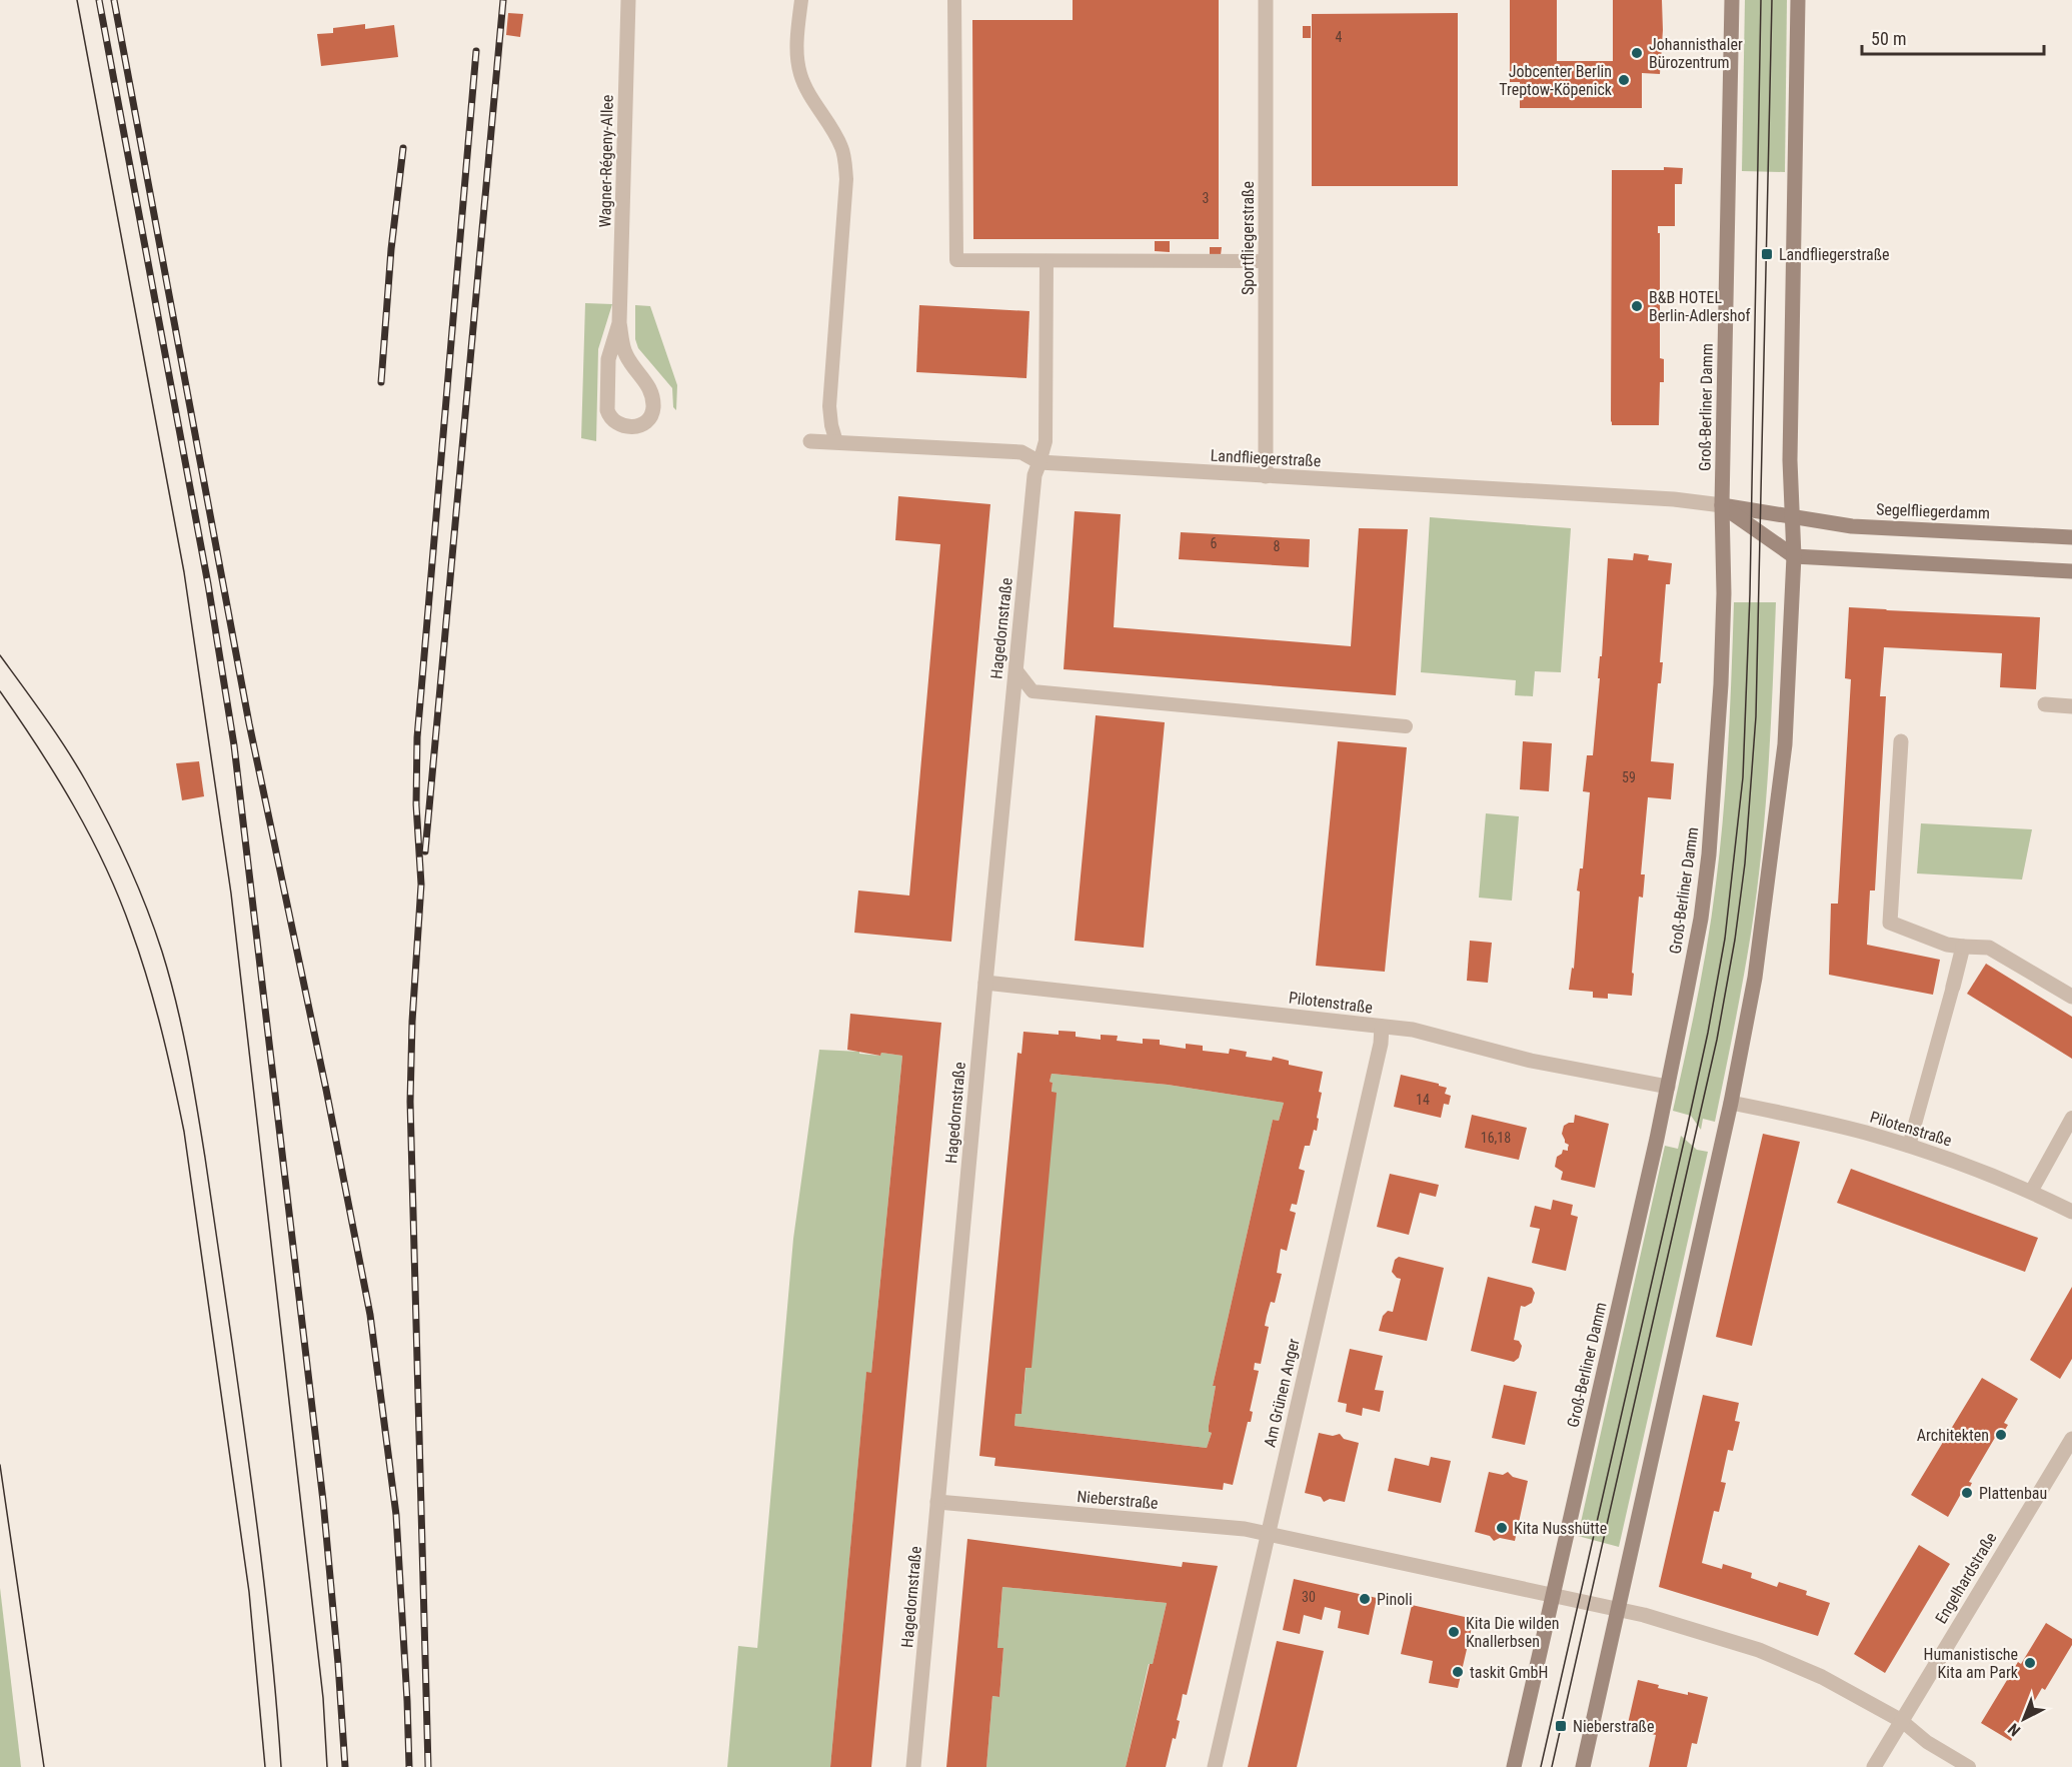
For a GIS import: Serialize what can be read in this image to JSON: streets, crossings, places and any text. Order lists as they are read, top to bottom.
{
  "streets": {
    "main road": ["Groß-Berliner Damm", "Segelfliegerdamm"],
    "street": [
      "Wagner-Régeny-Allee",
      "Sportfliegerstraße",
      "Landfliegerstraße",
      "Hagedornstraße",
      "Pilotenstraße",
      "Am Grünen Anger",
      "Nieberstraße",
      "Engelhardstraße"
    ]
  },
  "crossings": [
    ["Sportfliegerstraße", "Landfliegerstraße"],
    ["Groß-Berliner Damm", "Landfliegerstraße"],
    ["Groß-Berliner Damm", "Segelfliegerdamm"],
    ["Groß-Berliner Damm", "Pilotenstraße"],
    ["Groß-Berliner Damm", "Nieberstraße"],
    ["Landfliegerstraße", "Segelfliegerdamm"],
    ["Landfliegerstraße", "Hagedornstraße"],
    ["Hagedornstraße", "Pilotenstraße"],
    ["Hagedornstraße", "Nieberstraße"],
    ["Pilotenstraße", "Am Grünen Anger"],
    ["Am Grünen Anger", "Nieberstraße"],
    ["Nieberstraße", "Engelhardstraße"]
  ],
  "places": {
    "other": [
      "Johannisthaler Bürozentrum",
      "Jobcenter Berlin Treptow-Köpenick",
      "B&B HOTEL Berlin-Adlershof",
      "Architekten",
      "Plattenbau",
      "Kita Nusshütte",
      "Pinoli",
      "Kita Die wilden Knallerbsen",
      "Humanistische Kita am Park",
      "taskit GmbH"
    ],
    "transit": ["Landfliegerstraße", "Nieberstraße"]
  },
  "house_numbers": [
    "4",
    "3",
    "6",
    "8",
    "59",
    "14",
    "16,18",
    "30"
  ],
  "scale_bar": "50 m",
  "north": "bottom left"
}
